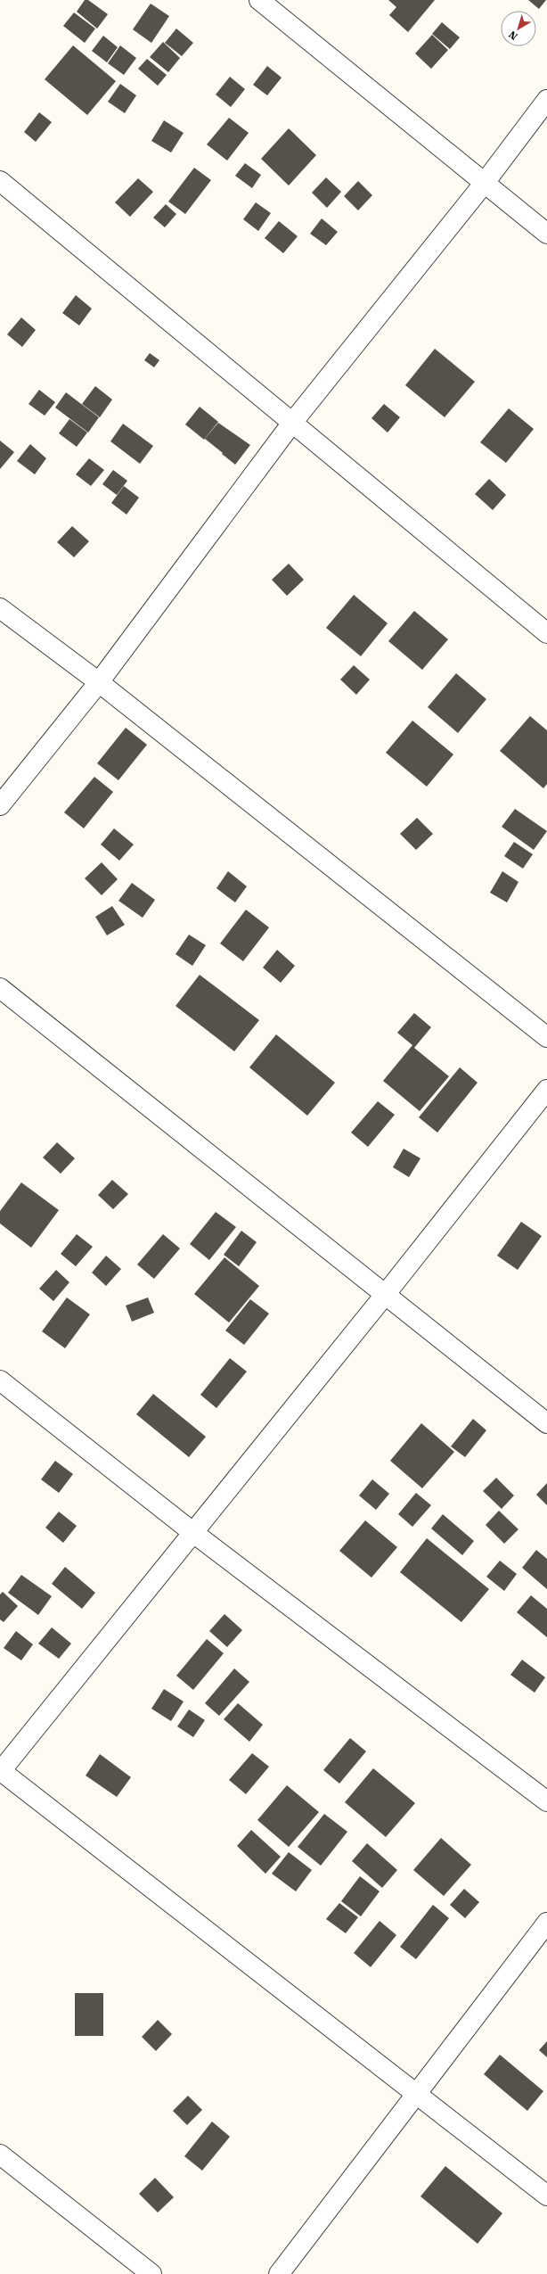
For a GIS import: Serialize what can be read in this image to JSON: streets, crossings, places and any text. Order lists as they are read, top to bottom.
{
  "north": "bottom left"
}
